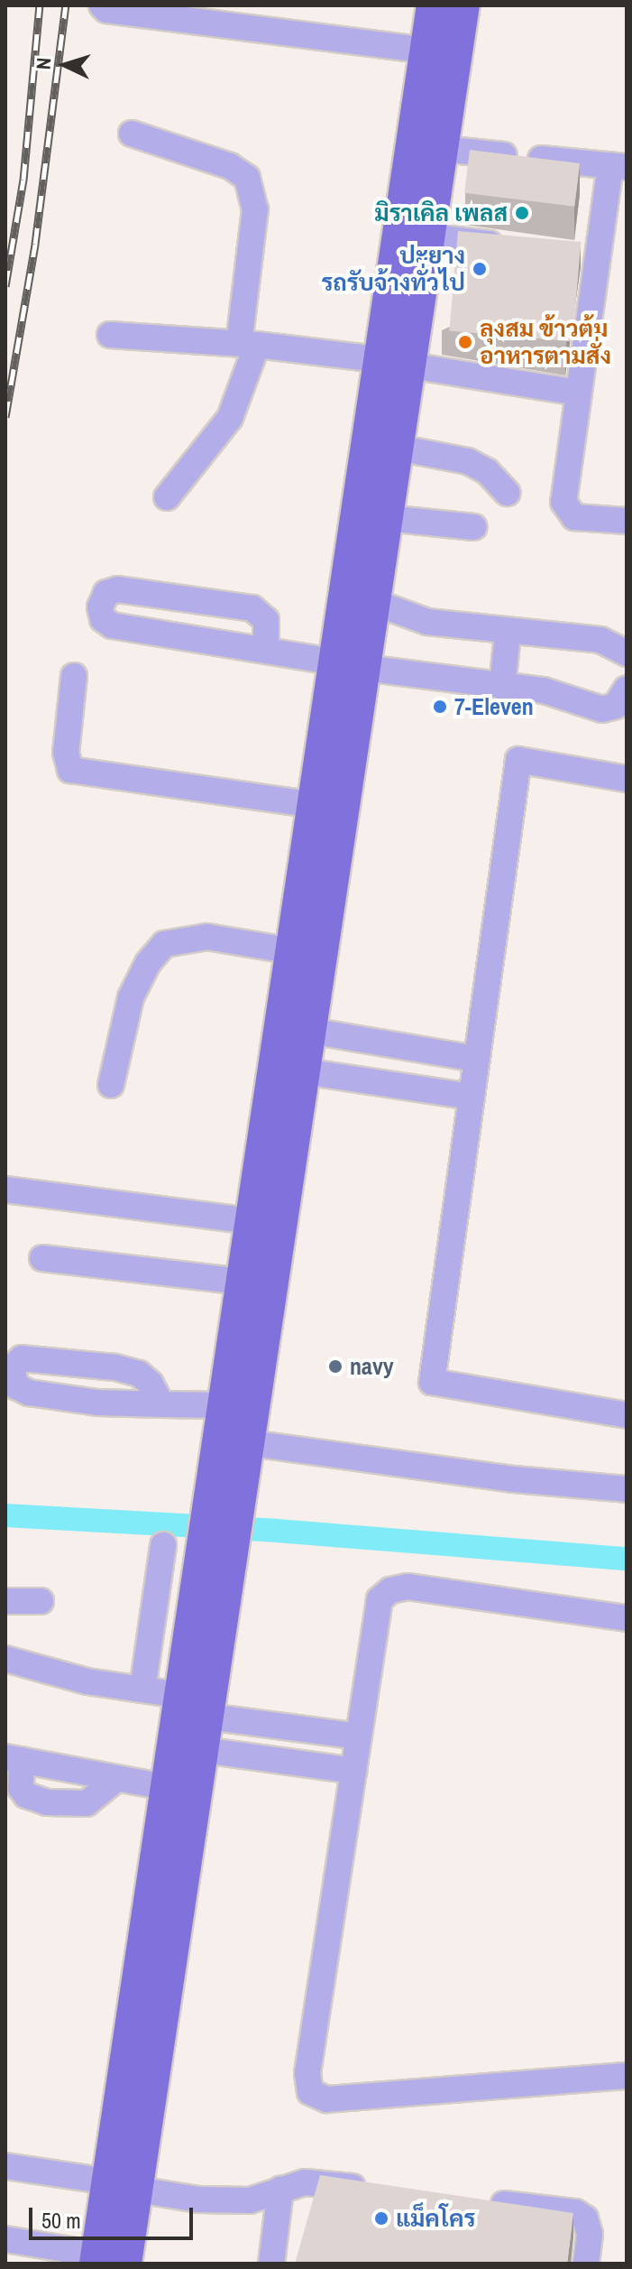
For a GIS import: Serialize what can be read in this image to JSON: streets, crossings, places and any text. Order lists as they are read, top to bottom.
{
  "places": [
    "มิราเคิล เพลส",
    "ปะยาง รถรับจ้างทั่วไป",
    "ลุงสม ข้าวต้ม อาหารตามสั่ง",
    "7-Eleven",
    "navy",
    "แม็คโคร"
  ],
  "scale_bar": "50 m",
  "north": "left"
}
